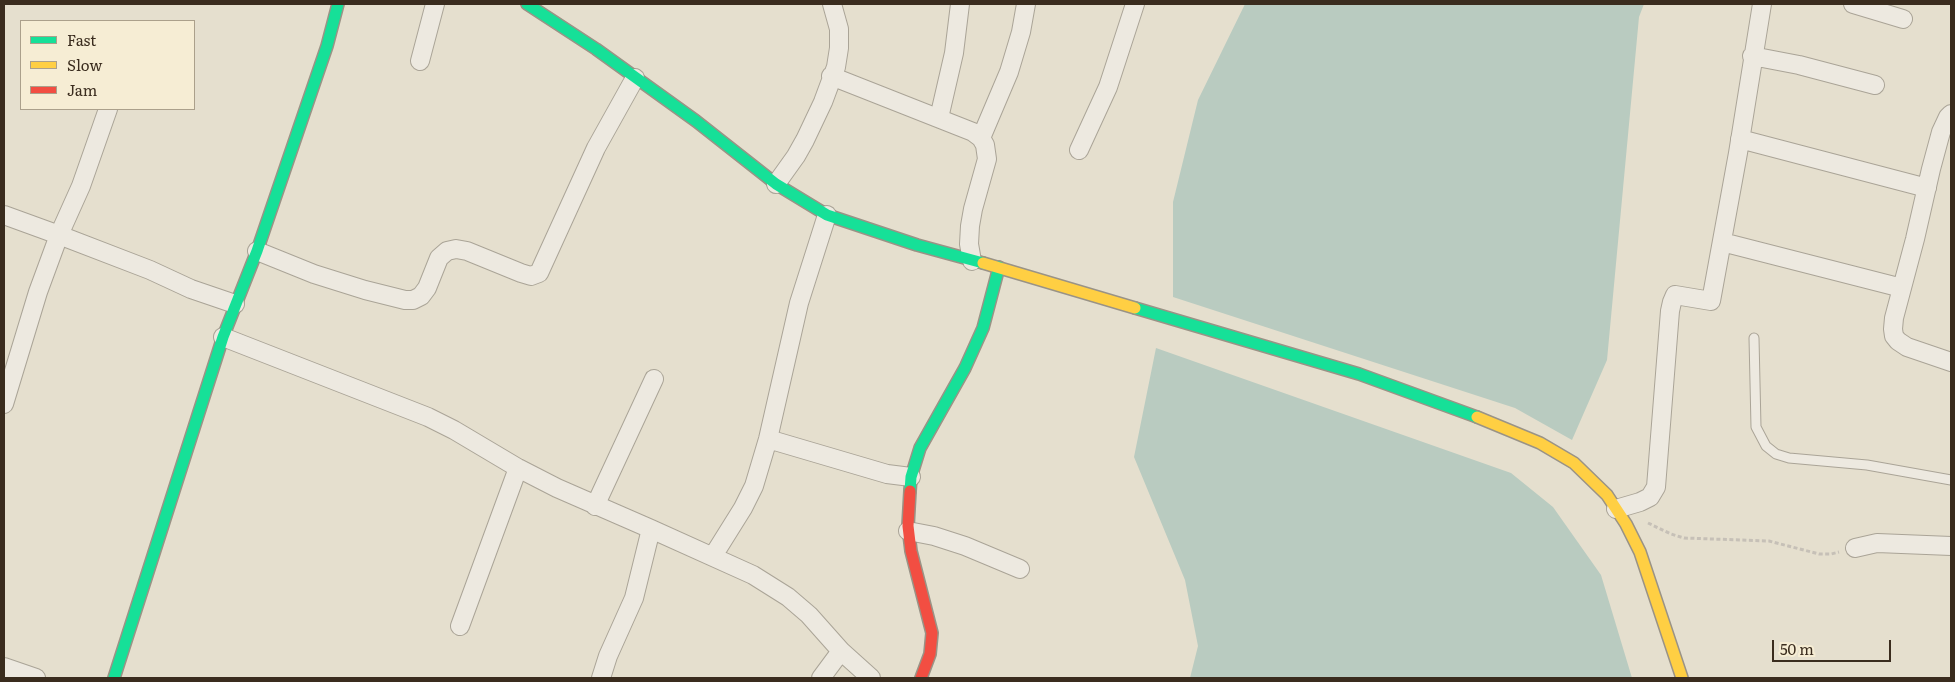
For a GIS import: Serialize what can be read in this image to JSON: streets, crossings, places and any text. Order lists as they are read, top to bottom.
{
  "legend": ["Fast", "Slow", "Jam"],
  "scale_bar": "50 m"
}
